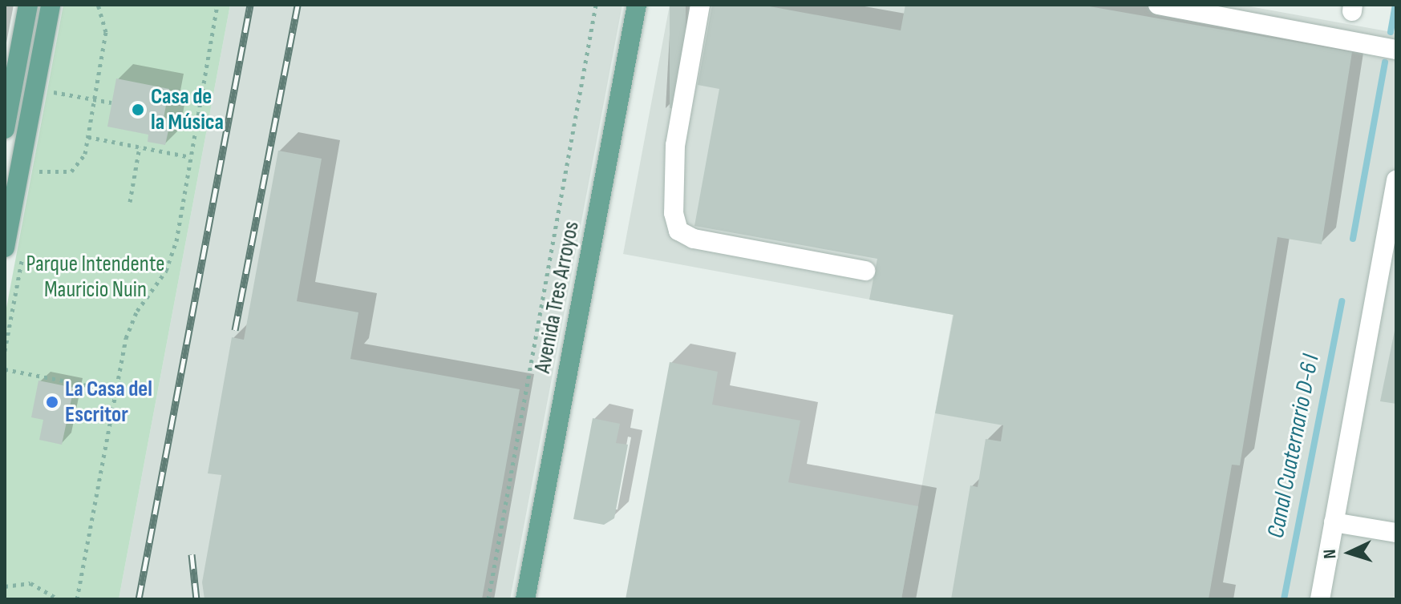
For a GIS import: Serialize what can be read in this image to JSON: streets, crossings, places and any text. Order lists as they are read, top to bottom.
{
  "streets": {
    "main road": ["Avenida Tres Arroyos"]
  },
  "water": ["Canal Cuaternario D-6 I"],
  "parks": ["Parque Intendente Mauricio Nuin"],
  "places": ["Casa de la Música", "La Casa del Escritor"],
  "north": "left"
}
